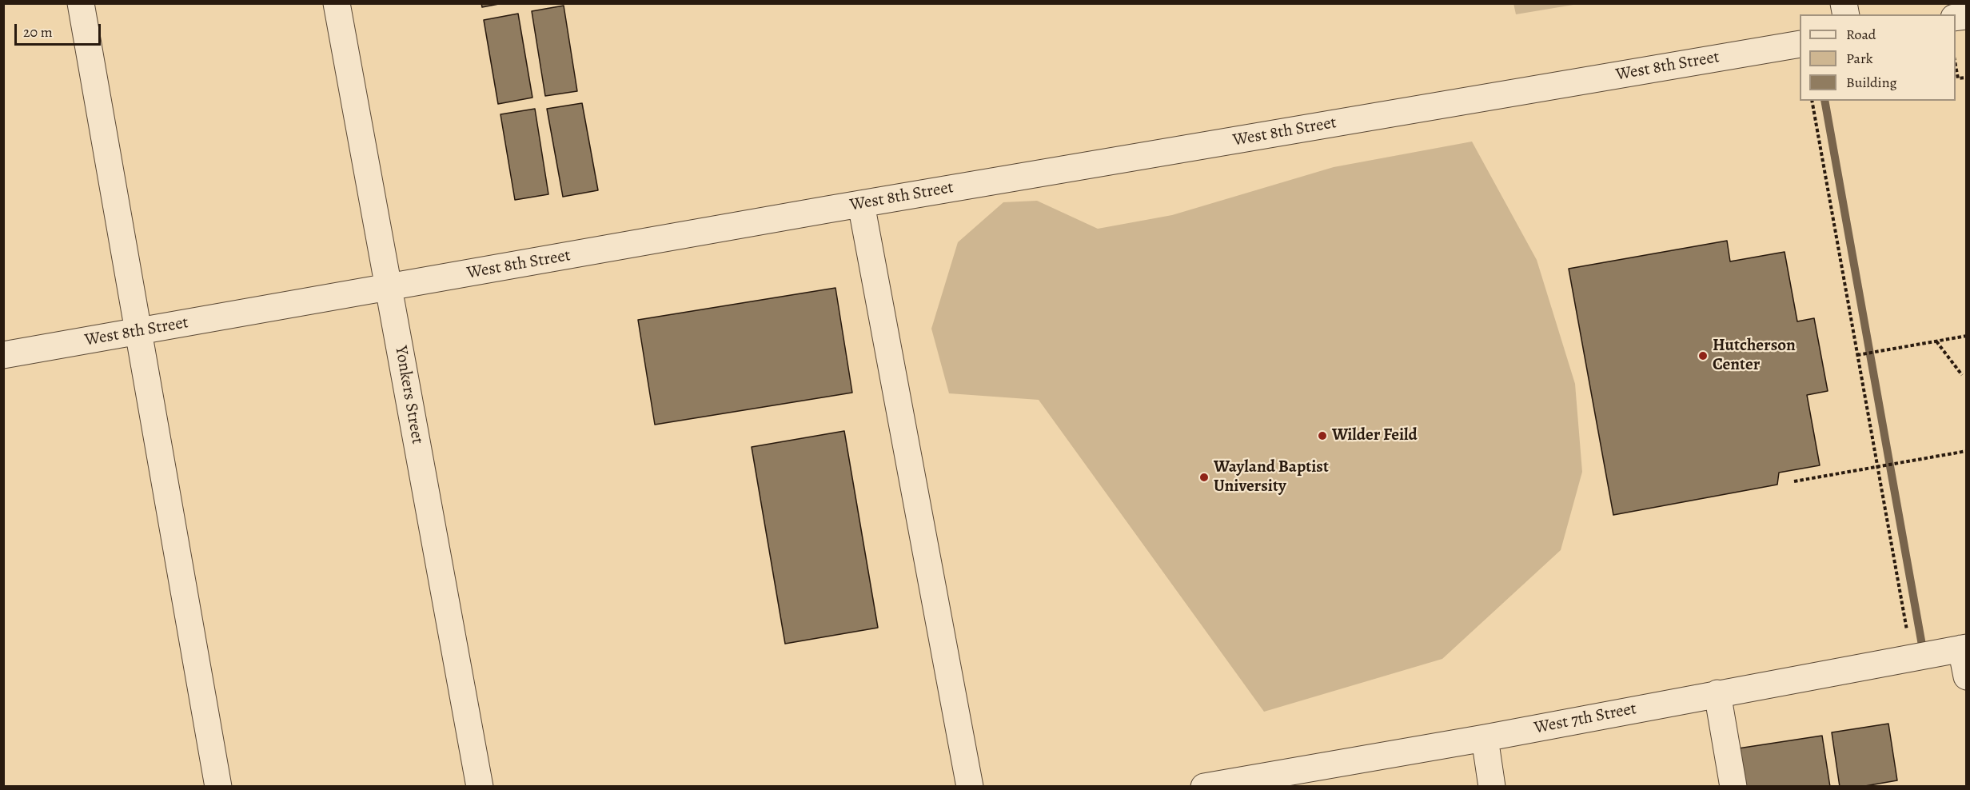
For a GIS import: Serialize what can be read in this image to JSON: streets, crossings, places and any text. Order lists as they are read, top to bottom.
{
  "streets": {
    "street": ["West 8th Street", "Yonkers Street", "West 7th Street"]
  },
  "crossings": [
    ["West 8th Street", "Yonkers Street"]
  ],
  "places": ["Hutcherson Center", "Wilder Feild", "Wayland Baptist University"],
  "legend": ["Road", "Park", "Building"],
  "scale_bar": "20 m"
}
